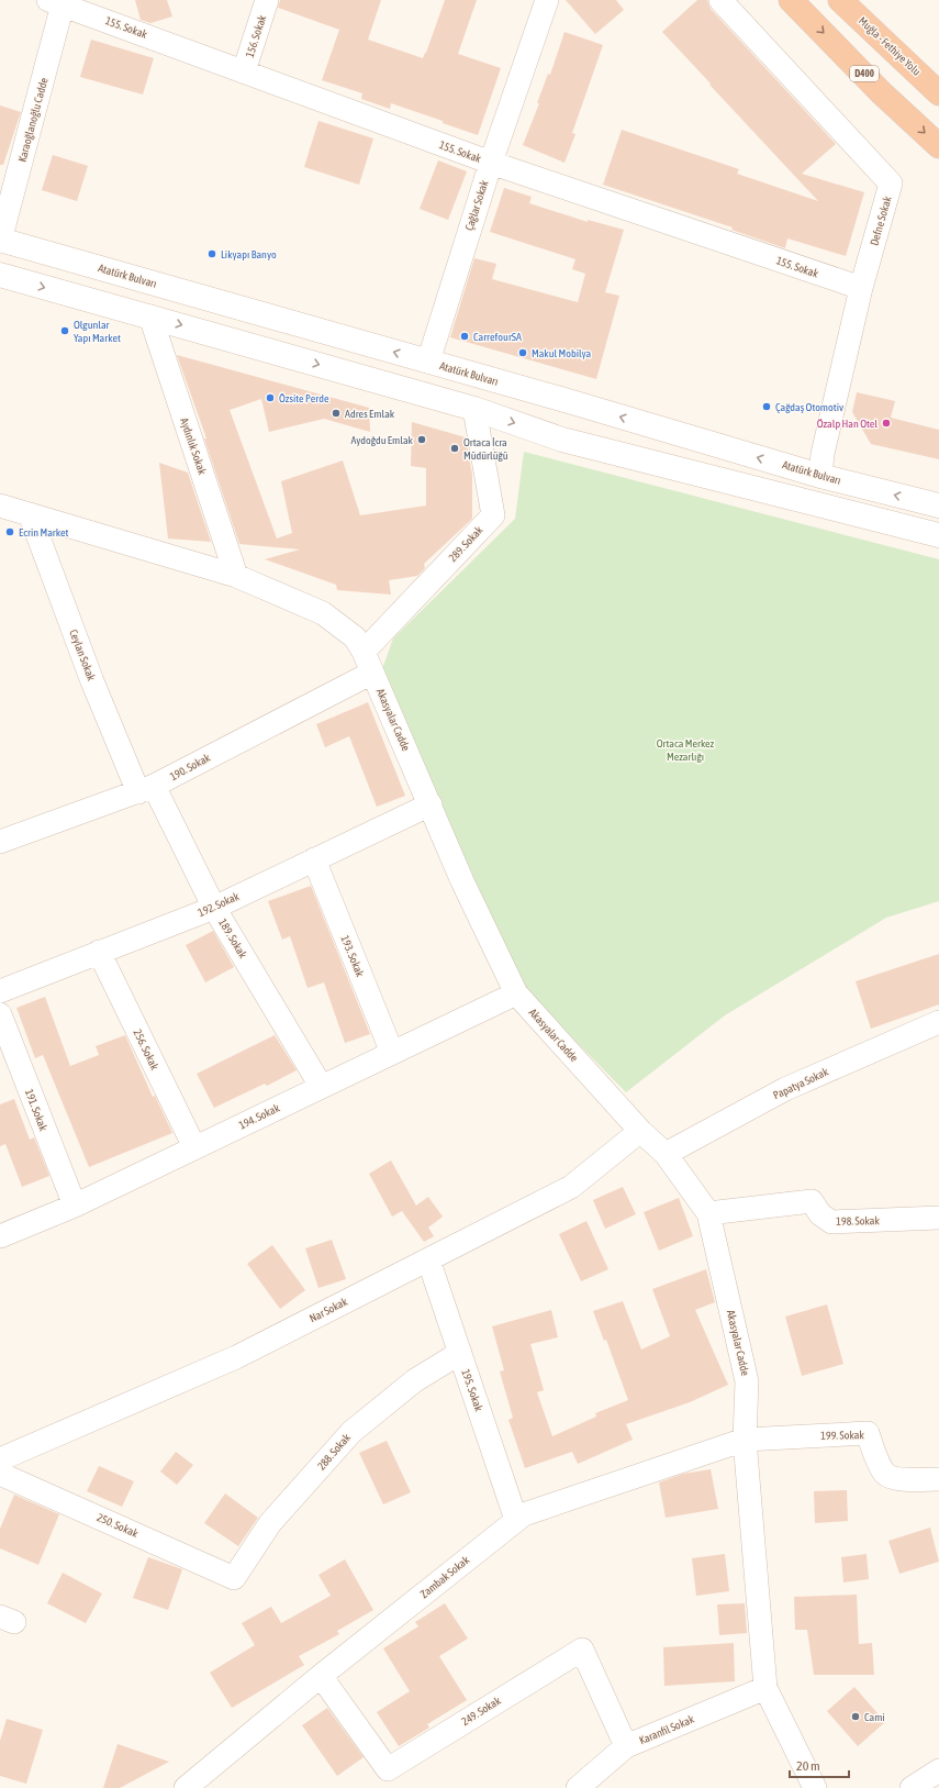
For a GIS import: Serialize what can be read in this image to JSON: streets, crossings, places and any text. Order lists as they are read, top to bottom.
{
  "streets": {
    "highway": ["Muğla - Fethiye Yolu", "D400"],
    "main road": ["Atatürk Bulvarı"],
    "street": [
      "155. Sokak",
      "156. Sokak",
      "Karaoğlanoğlu Cadde",
      "Çağlar Sokak",
      "Defne Sokak",
      "Aydınlık Sokak",
      "289. Sokak",
      "Ceylan Sokak",
      "Akasyalar Cadde",
      "190. Sokak",
      "192. Sokak",
      "189. Sokak",
      "193. Sokak",
      "256. Sokak",
      "Papatya Sokak",
      "191. Sokak",
      "194. Sokak",
      "198. Sokak",
      "Nar Sokak",
      "195. Sokak",
      "199. Sokak",
      "288. Sokak",
      "250. Sokak",
      "Zambak Sokak",
      "249. Sokak",
      "Karanfil Sokak"
    ]
  },
  "crossings": [
    ["155. Sokak", "156. Sokak"],
    ["155. Sokak", "Karaoğlanoğlu Cadde"],
    ["155. Sokak", "Çağlar Sokak"],
    ["155. Sokak", "Defne Sokak"],
    ["Karaoğlanoğlu Cadde", "Atatürk Bulvarı"],
    ["Çağlar Sokak", "Atatürk Bulvarı"],
    ["Defne Sokak", "Atatürk Bulvarı"],
    ["Aydınlık Sokak", "Akasyalar Cadde"],
    ["289. Sokak", "Akasyalar Cadde"],
    ["289. Sokak", "190. Sokak"],
    ["Ceylan Sokak", "Akasyalar Cadde"],
    ["Ceylan Sokak", "190. Sokak"],
    ["Ceylan Sokak", "189. Sokak"],
    ["Akasyalar Cadde", "190. Sokak"],
    ["Akasyalar Cadde", "192. Sokak"],
    ["Akasyalar Cadde", "Papatya Sokak"],
    ["Akasyalar Cadde", "194. Sokak"],
    ["Akasyalar Cadde", "198. Sokak"],
    ["Akasyalar Cadde", "Nar Sokak"],
    ["Akasyalar Cadde", "199. Sokak"],
    ["Akasyalar Cadde", "Zambak Sokak"],
    ["Akasyalar Cadde", "Karanfil Sokak"],
    ["190. Sokak", "189. Sokak"],
    ["192. Sokak", "189. Sokak"],
    ["192. Sokak", "193. Sokak"],
    ["192. Sokak", "256. Sokak"],
    ["189. Sokak", "194. Sokak"],
    ["193. Sokak", "194. Sokak"],
    ["256. Sokak", "194. Sokak"],
    ["191. Sokak", "194. Sokak"],
    ["Nar Sokak", "195. Sokak"],
    ["195. Sokak", "288. Sokak"],
    ["195. Sokak", "Zambak Sokak"],
    ["199. Sokak", "Zambak Sokak"],
    ["288. Sokak", "250. Sokak"],
    ["Zambak Sokak", "249. Sokak"],
    ["249. Sokak", "Karanfil Sokak"]
  ],
  "parks": ["Ortaca Merkez Mezarlığı"],
  "places": [
    "Likyapı Banyo",
    "Olgunlar Yapı Market",
    "CarrefourSA",
    "Makul Mobilya",
    "Özsite Perde",
    "Çağdaş Otomotiv",
    "Adres Emlak",
    "Özalp Han Otel",
    "Aydoğdu Emlak",
    "Ortaca İcra Müdürlüğü",
    "Ecrin Market",
    "Cami"
  ],
  "scale_bar": "20 m"
}
